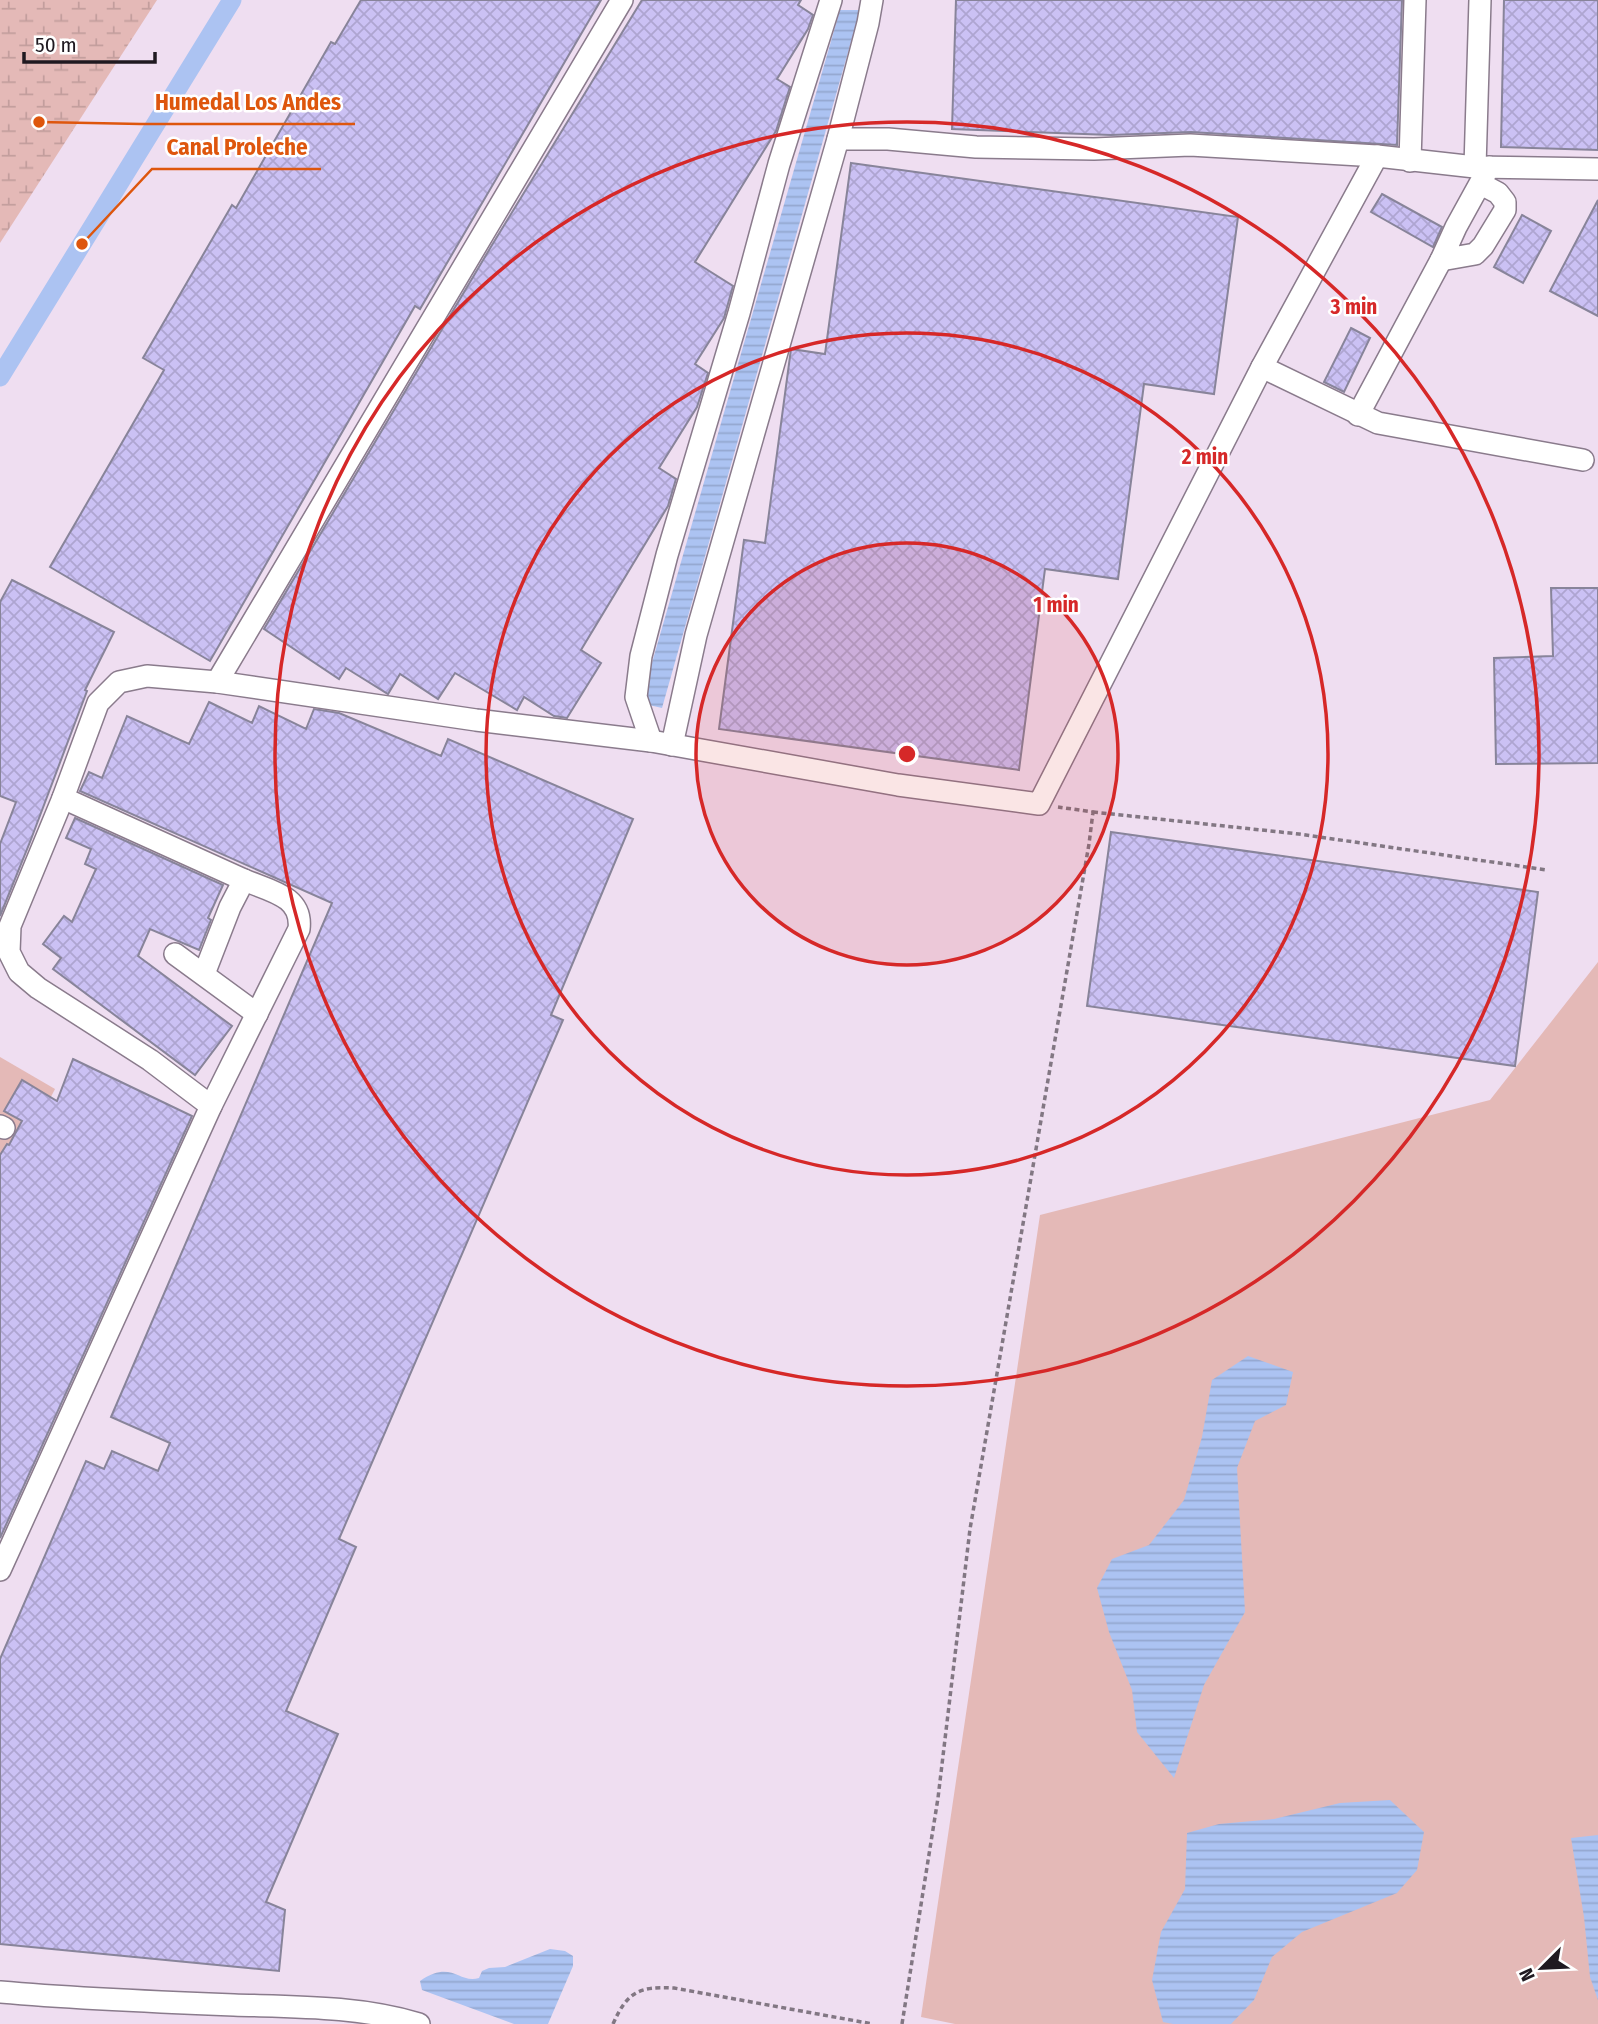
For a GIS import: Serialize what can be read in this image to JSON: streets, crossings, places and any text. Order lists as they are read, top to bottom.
{
  "places": ["Humedal Los Andes", "Canal Proleche"],
  "scale_bar": "50 m",
  "north": "bottom left",
  "rings": ["3 min", "2 min", "1 min"]
}
